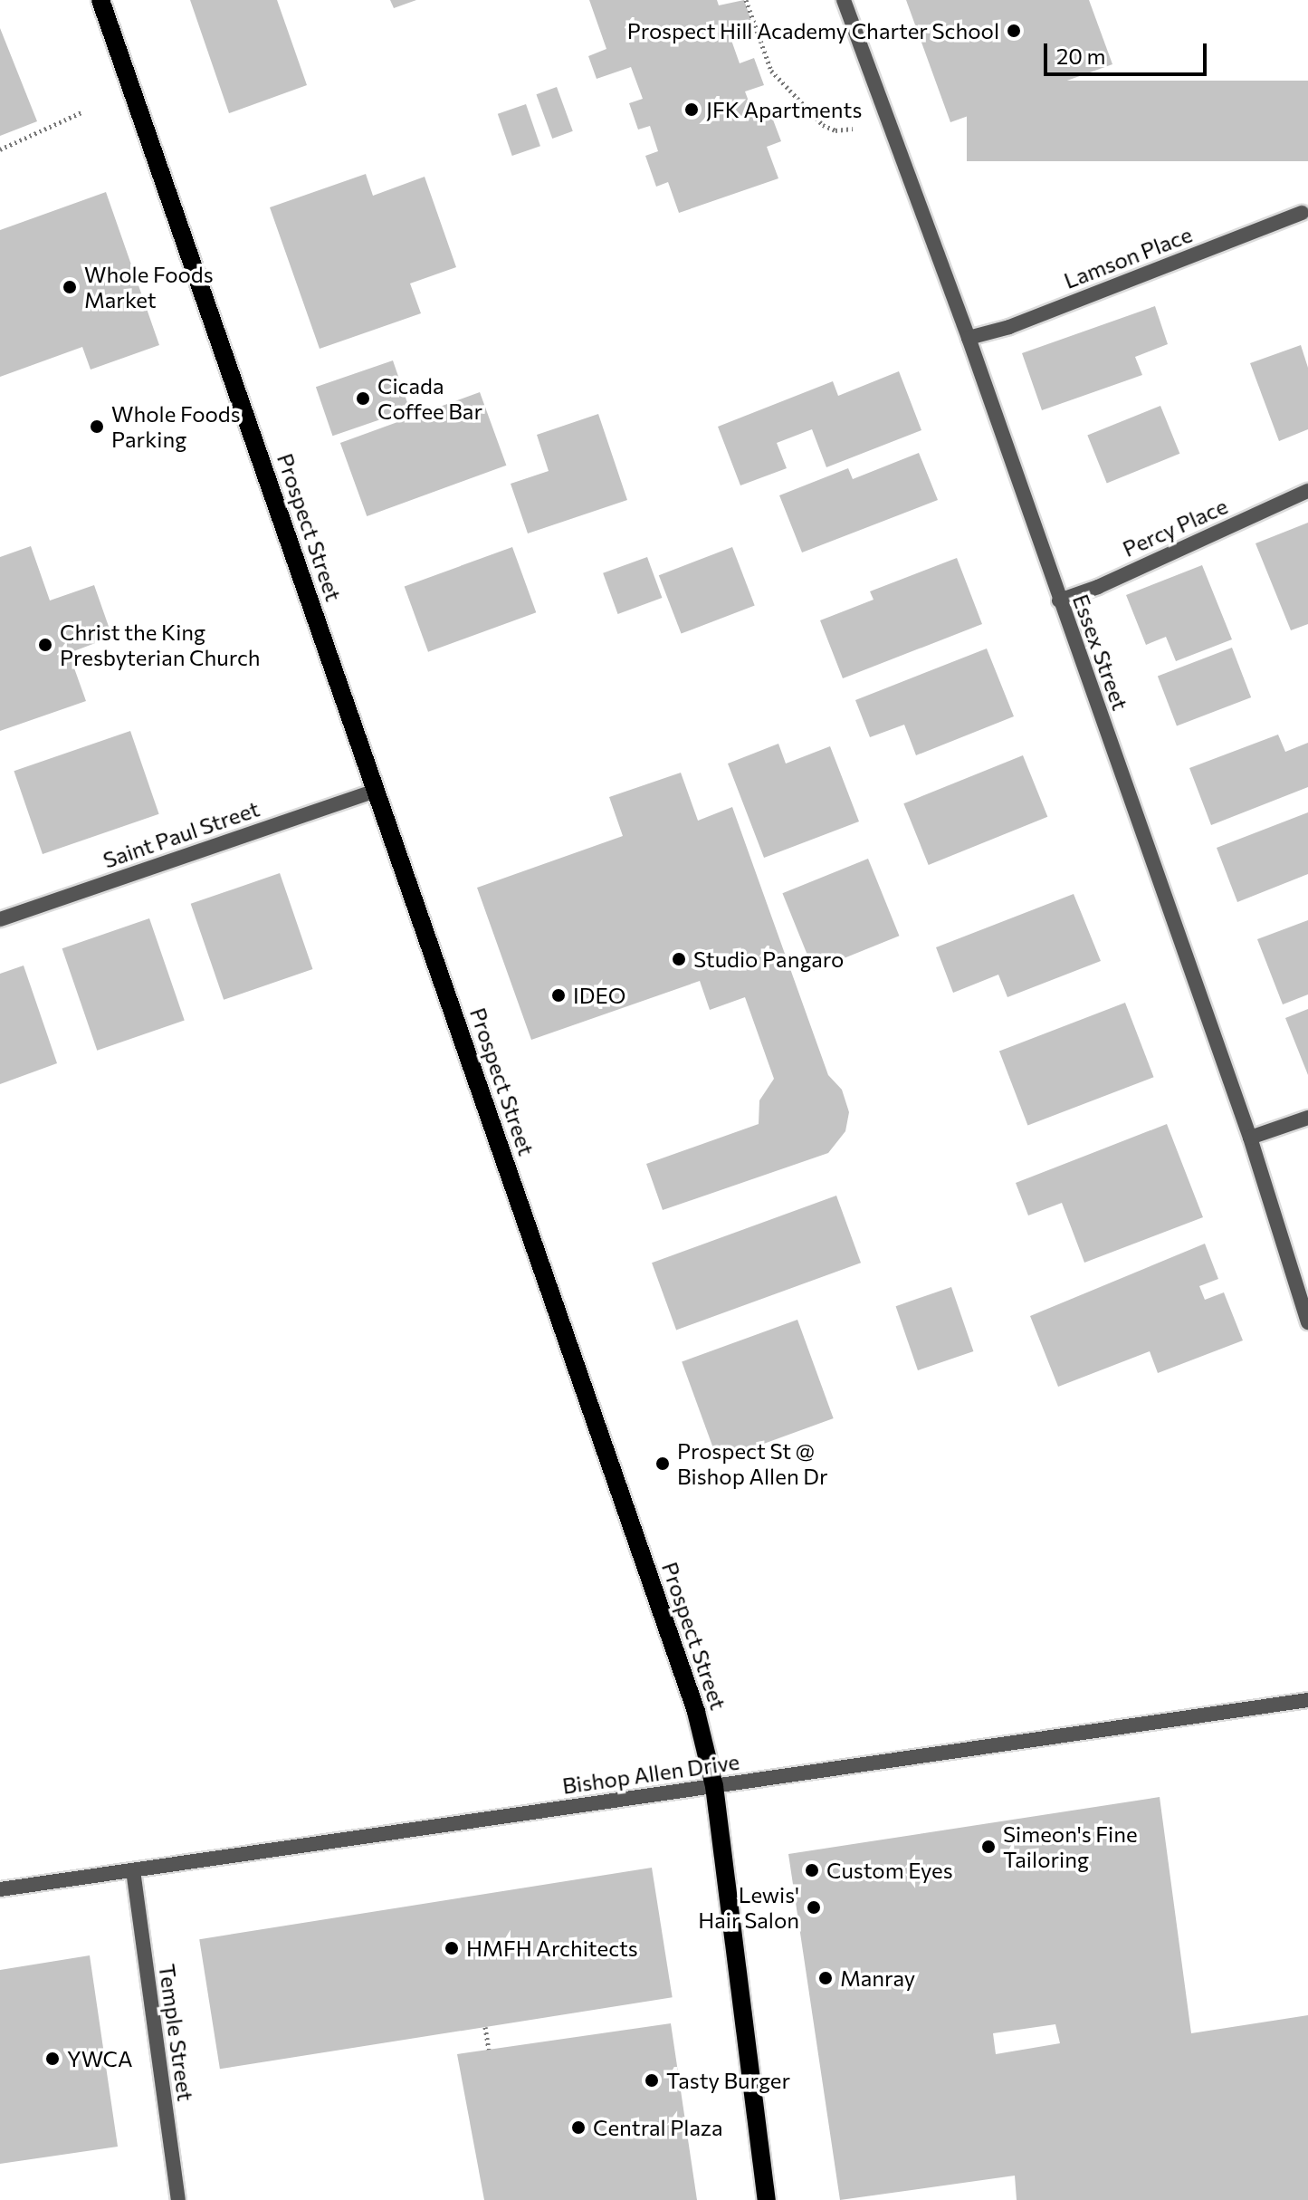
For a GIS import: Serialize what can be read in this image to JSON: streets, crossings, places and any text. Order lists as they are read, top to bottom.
{
  "streets": {
    "main road": ["Prospect Street"],
    "street": [
      "Lamson Place",
      "Percy Place",
      "Essex Street",
      "Saint Paul Street",
      "Bishop Allen Drive",
      "Temple Street"
    ]
  },
  "crossings": [
    ["Lamson Place", "Essex Street"],
    ["Prospect Street", "Saint Paul Street"],
    ["Prospect Street", "Bishop Allen Drive"],
    ["Percy Place", "Essex Street"],
    ["Bishop Allen Drive", "Temple Street"]
  ],
  "places": [
    "Prospect Hill Academy Charter School",
    "JFK Apartments",
    "Whole Foods Market",
    "Cicada Coffee Bar",
    "Whole Foods Parking",
    "Christ the King Presbyterian Church",
    "Studio Pangaro",
    "IDEO",
    "Prospect St @ Bishop Allen Dr",
    "Simeon's Fine Tailoring",
    "Custom Eyes",
    "Lewis' Hair Salon",
    "HMFH Architects",
    "Manray",
    "YWCA",
    "Tasty Burger",
    "Central Plaza"
  ],
  "scale_bar": "20 m"
}
